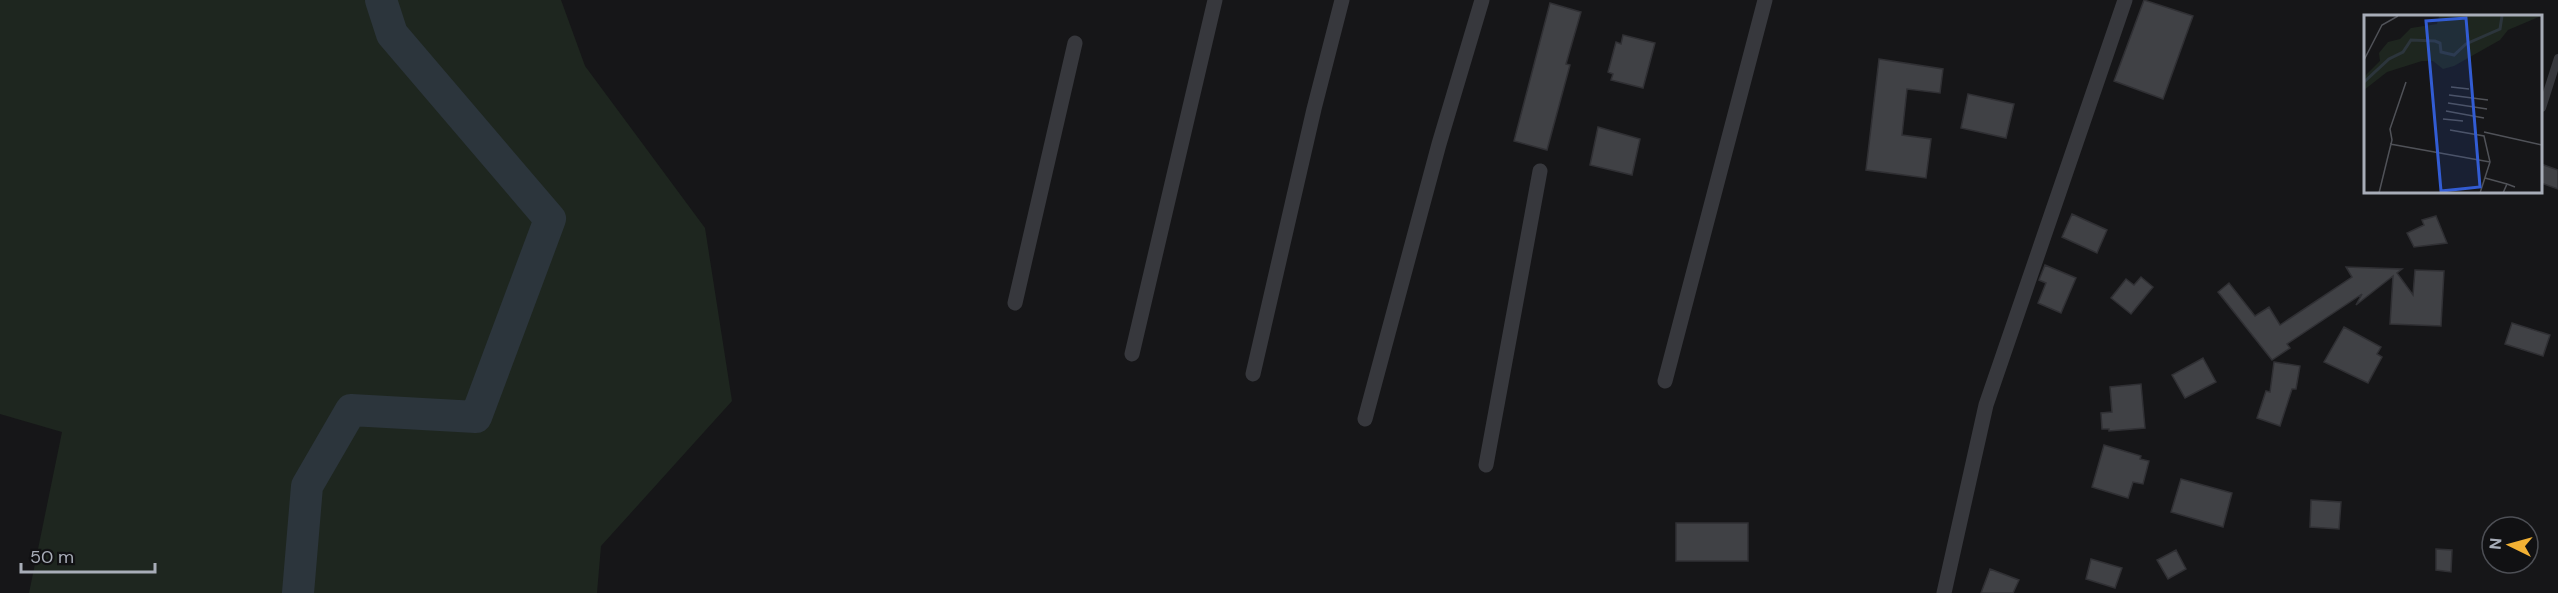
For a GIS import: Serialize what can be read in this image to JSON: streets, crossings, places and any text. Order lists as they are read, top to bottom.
{
  "scale_bar": "50 m",
  "north": "left"
}
